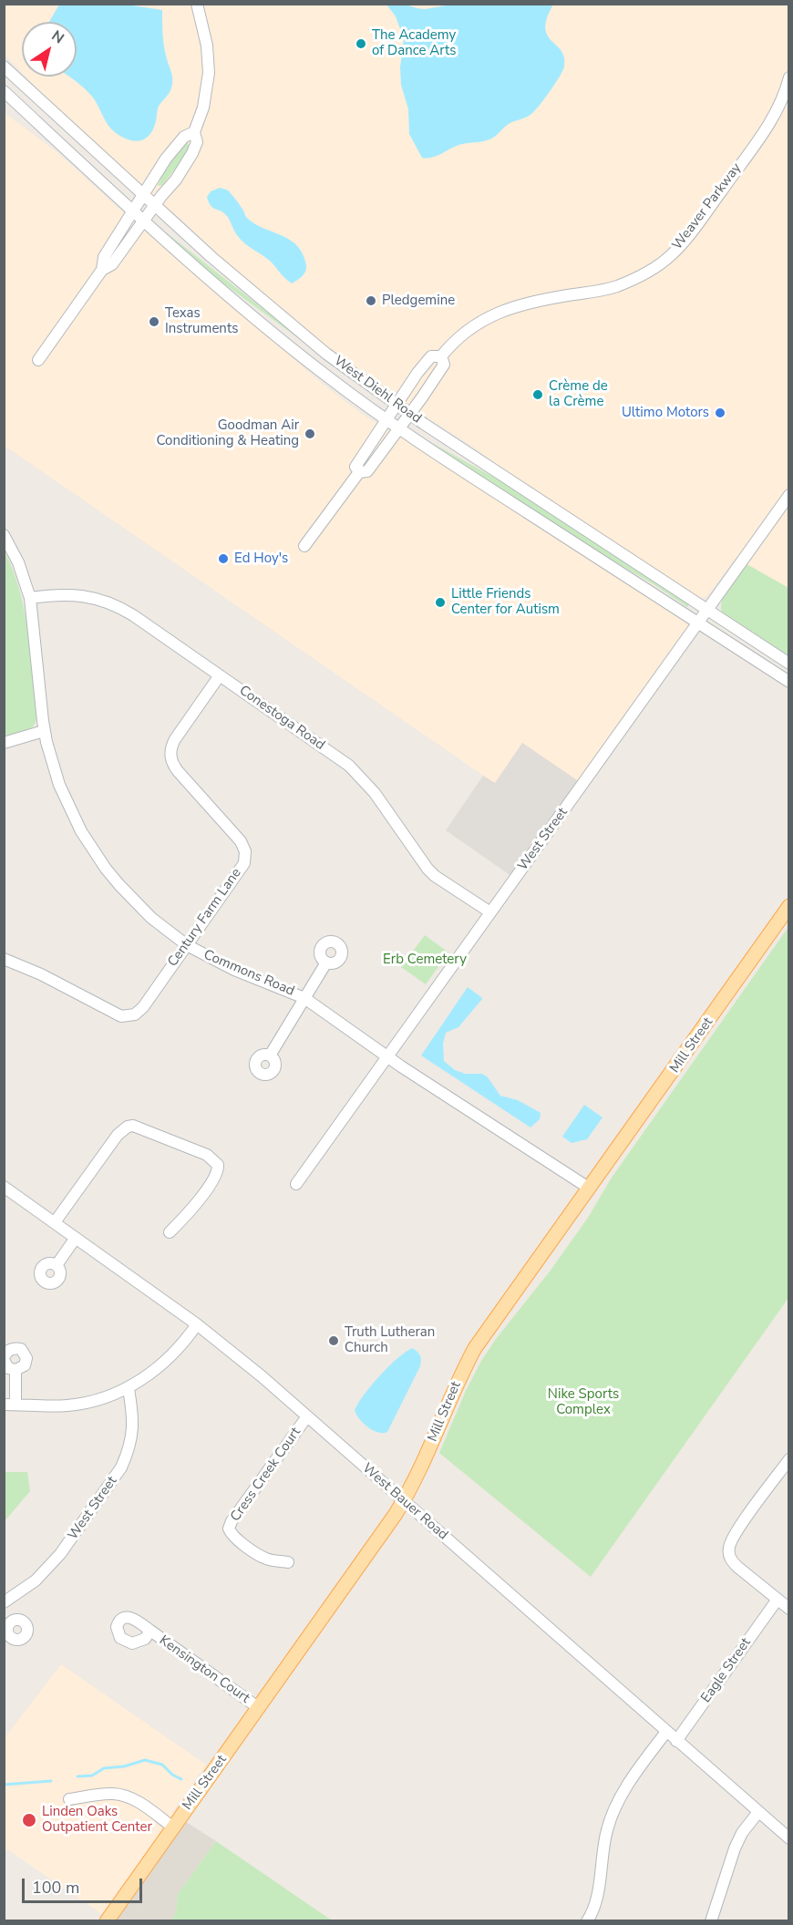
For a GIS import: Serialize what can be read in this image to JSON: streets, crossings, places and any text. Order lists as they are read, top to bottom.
{
  "streets": {
    "main road": ["Mill Street"],
    "street": [
      "Weaver Parkway",
      "West Diehl Road",
      "Conestoga Road",
      "West Street",
      "Century Farm Lane",
      "Commons Road",
      "Cress Creek Court",
      "West Bauer Road",
      "Kensington Court",
      "Eagle Street"
    ]
  },
  "crossings": [
    ["Weaver Parkway", "West Diehl Road"],
    ["West Diehl Road", "West Street"],
    ["Conestoga Road", "West Street"],
    ["Conestoga Road", "Century Farm Lane"],
    ["Conestoga Road", "Commons Road"],
    ["West Street", "Commons Road"],
    ["Century Farm Lane", "Commons Road"],
    ["Commons Road", "Mill Street"],
    ["Mill Street", "West Bauer Road"],
    ["Mill Street", "Kensington Court"],
    ["Cress Creek Court", "West Bauer Road"],
    ["West Bauer Road", "Eagle Street"]
  ],
  "parks": ["Erb Cemetery", "Nike Sports Complex"],
  "places": [
    "The Academy of Dance Arts",
    "Pledgemine",
    "Texas Instruments",
    "Crème de la Crème",
    "Ultimo Motors",
    "Goodman Air Conditioning & Heating",
    "Ed Hoy's",
    "Little Friends Center for Autism",
    "Truth Lutheran Church",
    "Linden Oaks Outpatient Center"
  ],
  "scale_bar": "100 m",
  "north": "top right"
}
